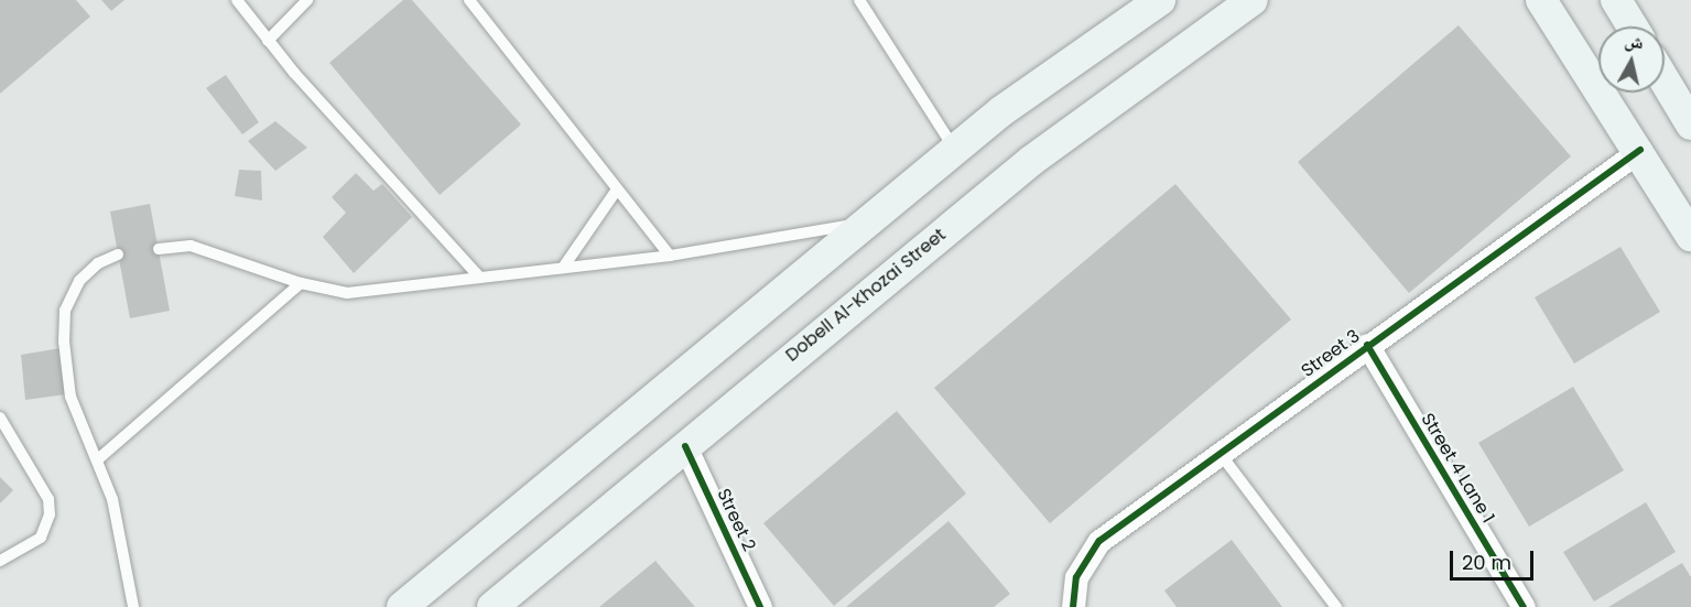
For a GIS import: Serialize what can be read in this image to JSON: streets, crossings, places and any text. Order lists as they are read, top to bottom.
{
  "streets": {
    "main road": ["Dobell Al-Khozai Street"],
    "street": ["Street 3", "Street 4 Lane 1", "Street 2"]
  },
  "crossings": [
    ["Dobell Al-Khozai Street", "Street 2"],
    ["Street 3", "Street 4 Lane 1"]
  ],
  "scale_bar": "20 m",
  "north": "top"
}
